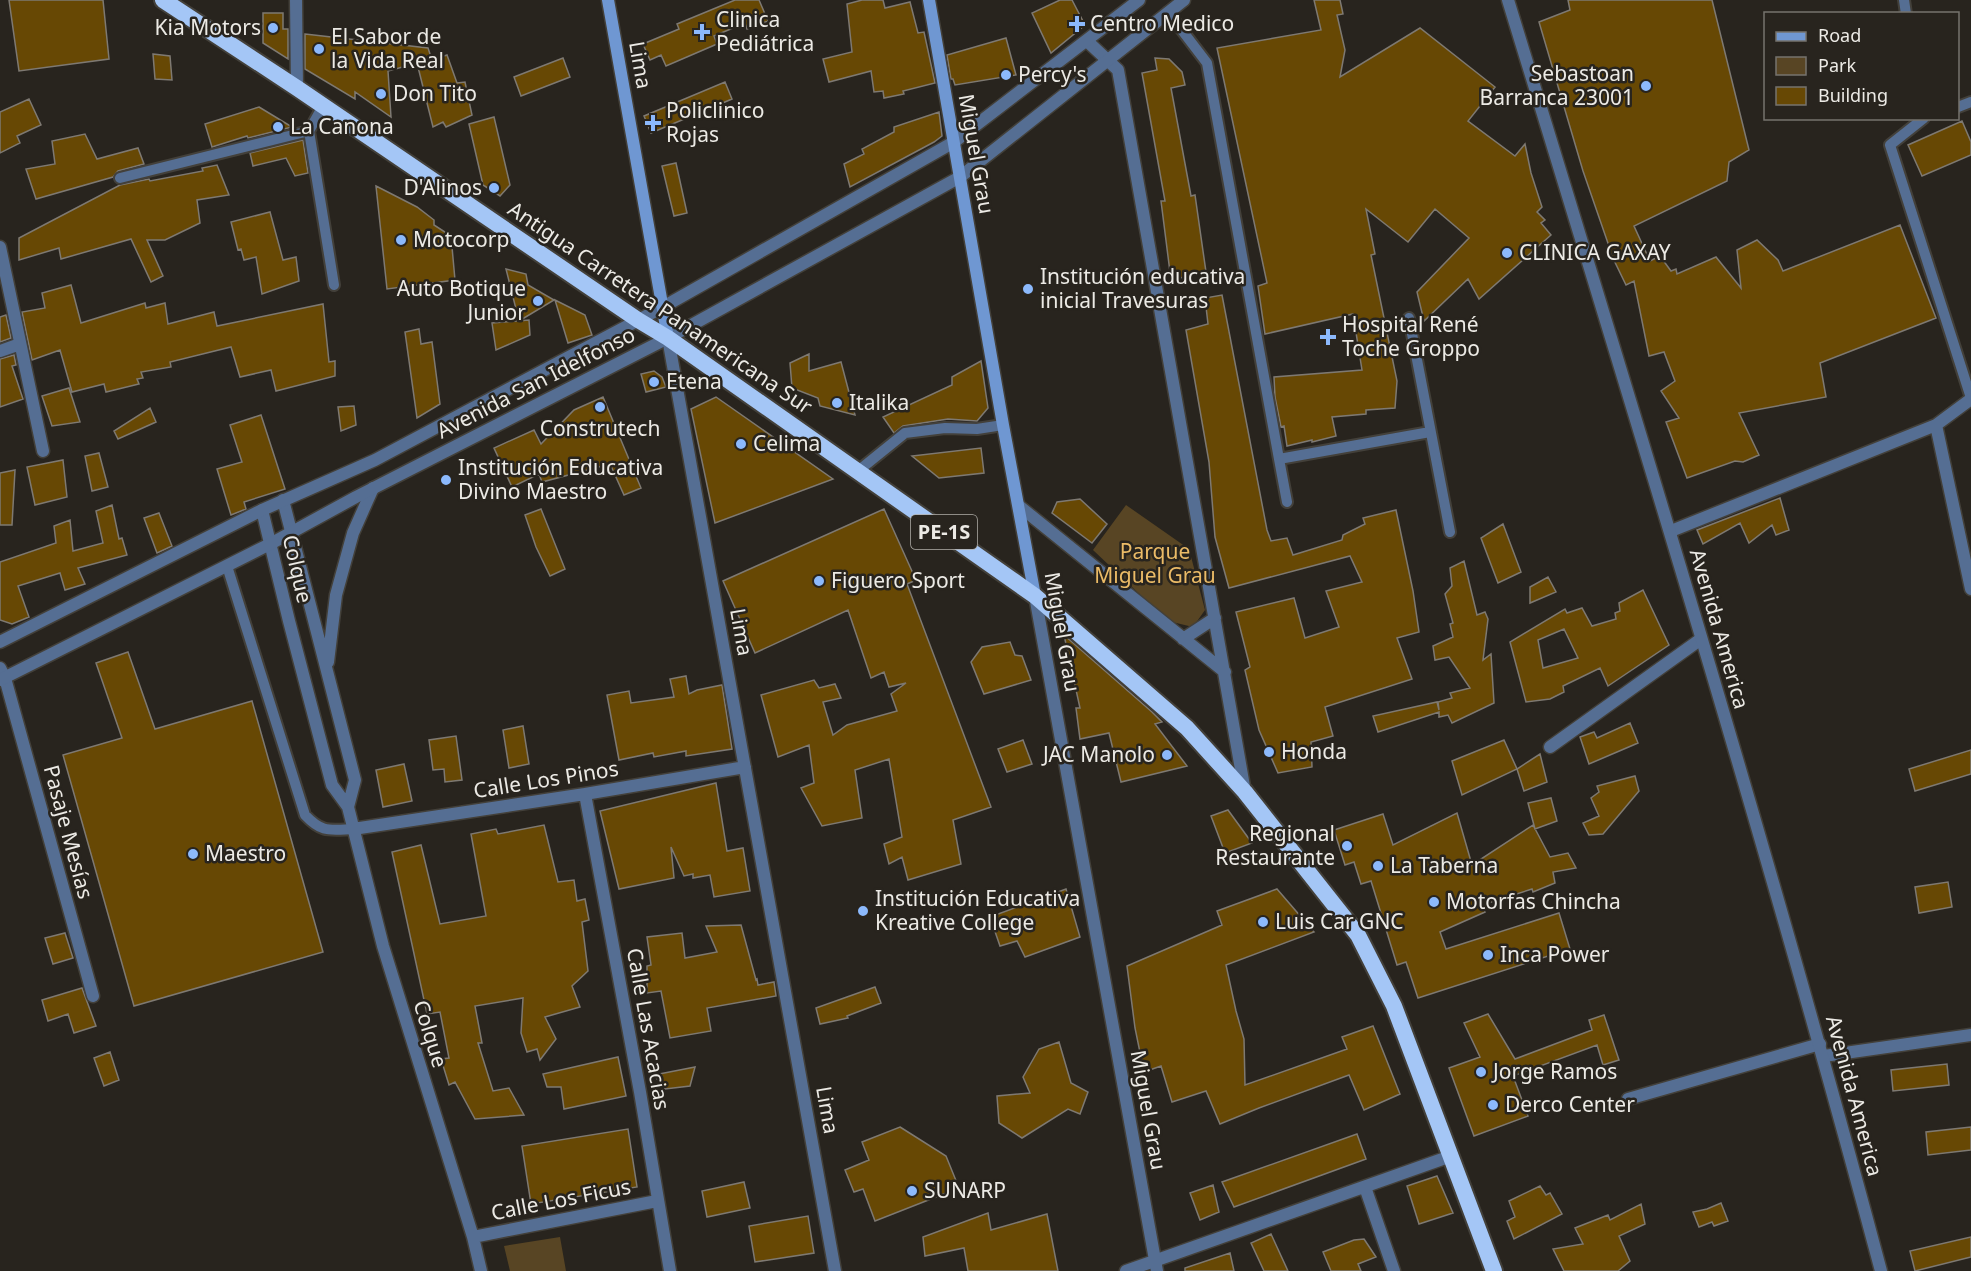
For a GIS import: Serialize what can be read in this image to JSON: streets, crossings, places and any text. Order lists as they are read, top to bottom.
{
  "streets": {
    "highway": ["Antigua Carretera Panamericana Sur", "PE-1S"],
    "main road": ["Lima", "Miguel Grau"],
    "street": [
      "Avenida San Idelfonso",
      "Colque",
      "Avenida America",
      "Calle Los Pinos",
      "Pasaje Mesías",
      "Calle Las Acacias",
      "Calle Los Ficus"
    ]
  },
  "crossings": [
    ["Lima", "Antigua Carretera Panamericana Sur"],
    ["Lima", "Avenida San Idelfonso"],
    ["Lima", "Calle Los Pinos"],
    ["Miguel Grau", "Antigua Carretera Panamericana Sur"],
    ["Miguel Grau", "Avenida San Idelfonso"],
    ["Antigua Carretera Panamericana Sur", "Avenida San Idelfonso"],
    ["Avenida San Idelfonso", "Colque"],
    ["Avenida San Idelfonso", "Pasaje Mesías"],
    ["Colque", "Calle Los Pinos"],
    ["Colque", "Calle Los Ficus"],
    ["Calle Los Pinos", "Calle Las Acacias"],
    ["Calle Las Acacias", "Calle Los Ficus"]
  ],
  "parks": ["Parque Miguel Grau"],
  "places": {
    "health": [
      "Centro Medico",
      "Clinica Pediátrica",
      "Policlinico Rojas",
      "Hospital René Toche Groppo"
    ],
    "other": [
      "Kia Motors",
      "El Sabor de la Vida Real",
      "Percy's",
      "Sebastoan Barranca 23001",
      "Don Tito",
      "La Canona",
      "D'Alinos",
      "Motocorp",
      "CLINICA GAXAY",
      "Institución educativa inicial Travesuras",
      "Auto Botique Junior",
      "Etena",
      "Italika",
      "Construtech",
      "Celima",
      "Institución Educativa Divino Maestro",
      "Figuero Sport",
      "Honda",
      "JAC Manolo",
      "Regional Restaurante",
      "Maestro",
      "La Taberna",
      "Motorfas Chincha",
      "Institución Educativa Kreative College",
      "Luis Car GNC",
      "Inca Power",
      "Jorge Ramos",
      "Derco Center",
      "SUNARP"
    ]
  },
  "legend": ["Road", "Park", "Building"]
}
